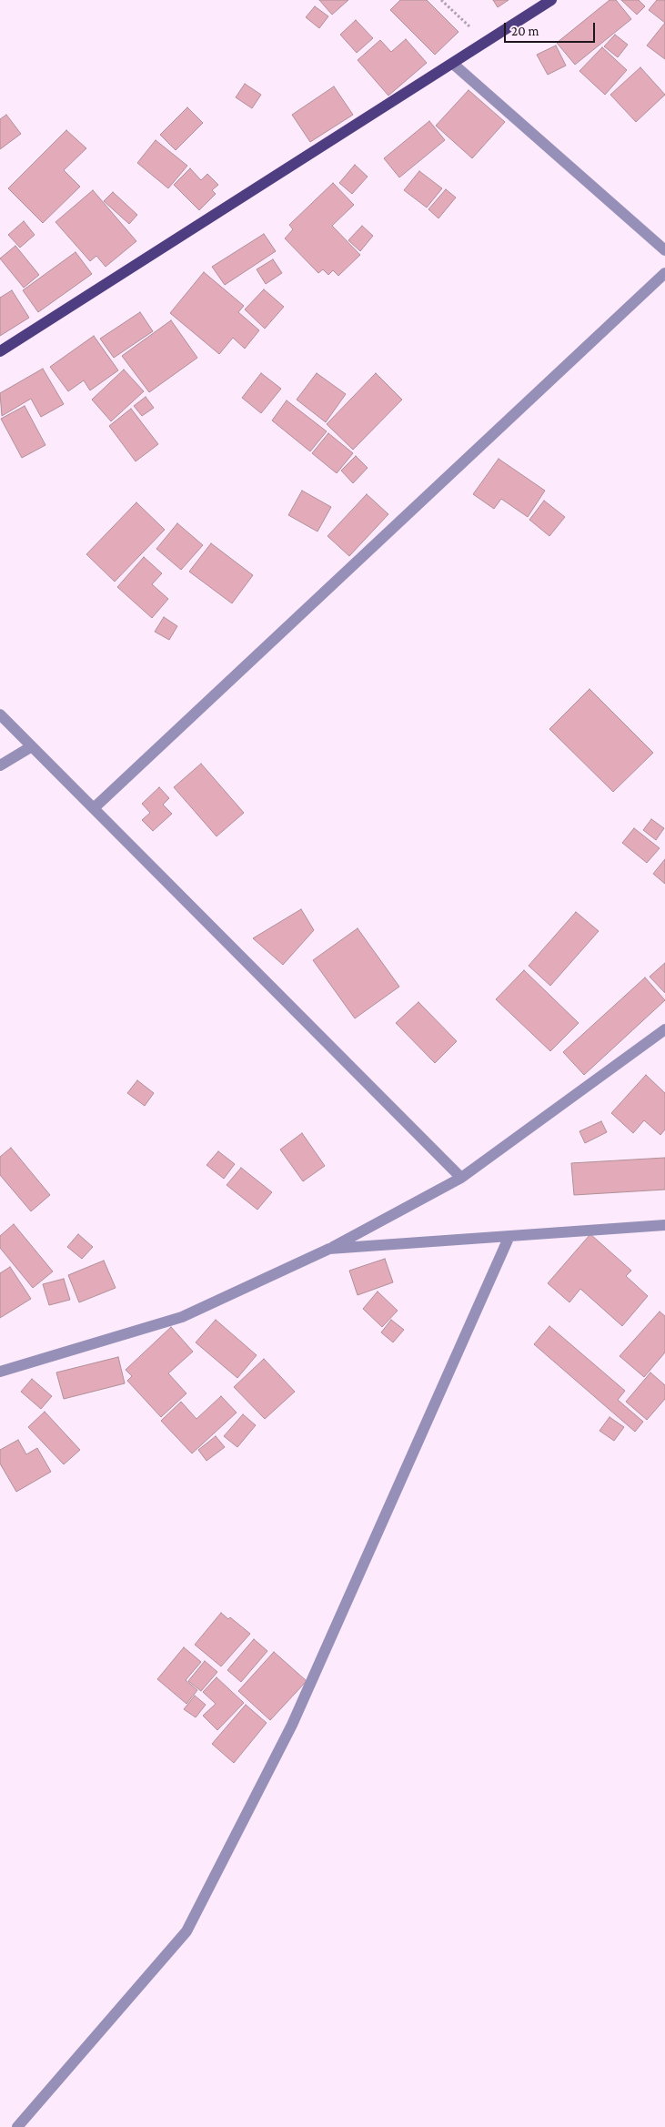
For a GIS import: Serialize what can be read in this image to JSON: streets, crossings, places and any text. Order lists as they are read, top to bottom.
{
  "scale_bar": "20 m"
}
